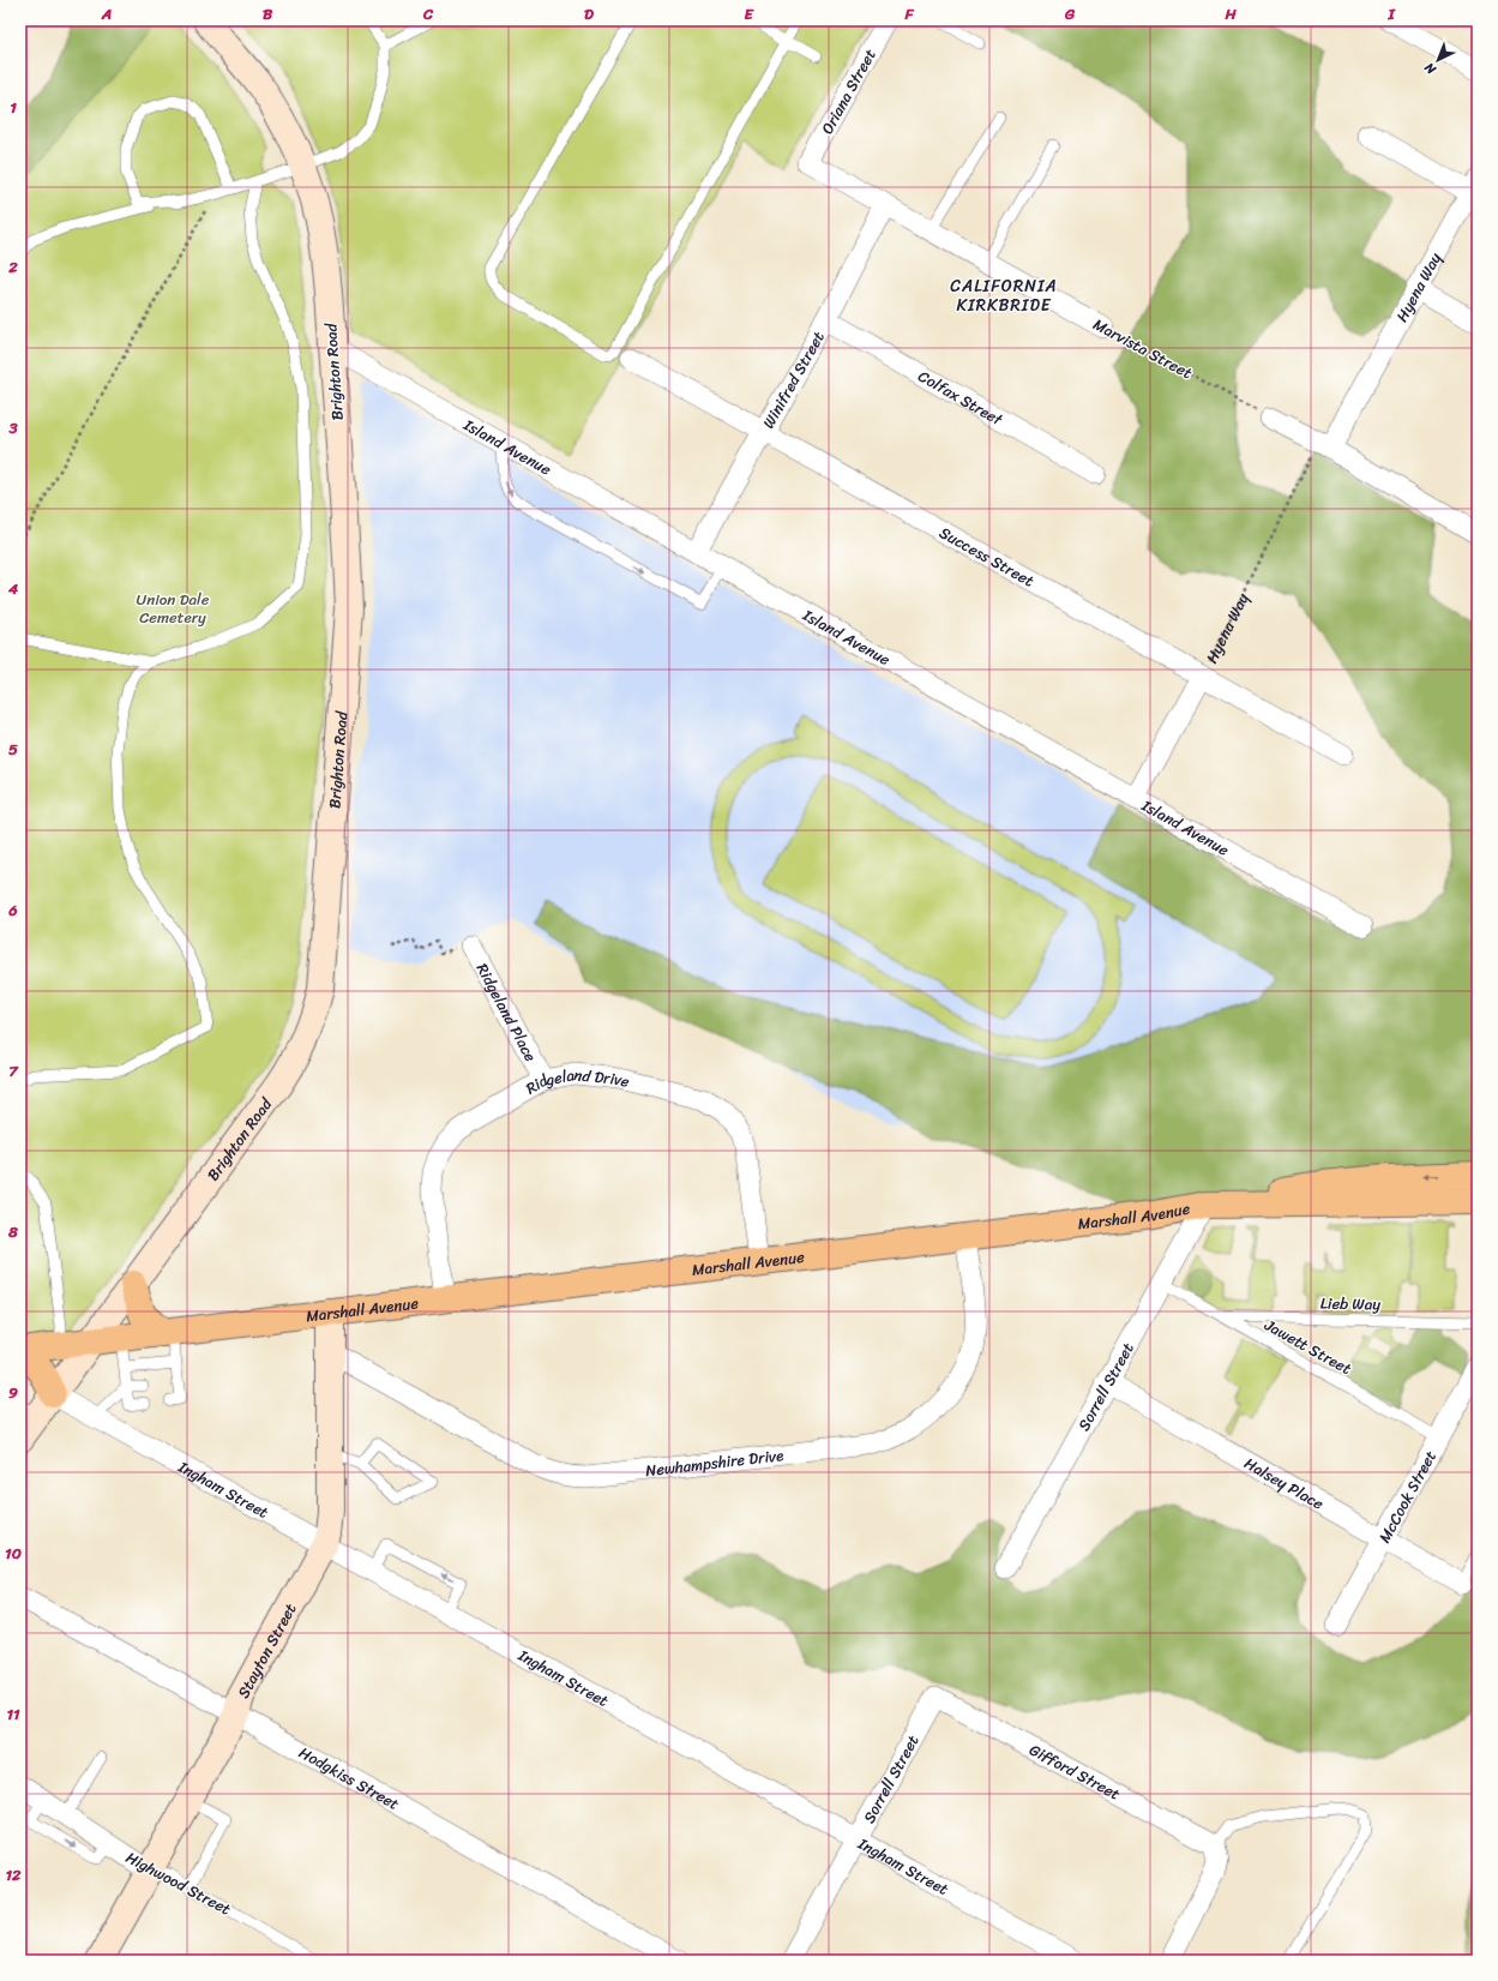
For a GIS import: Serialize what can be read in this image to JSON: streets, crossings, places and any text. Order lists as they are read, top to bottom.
{
  "streets": {
    "main road": ["Marshall Avenue"],
    "street": [
      "Oriana Street",
      "Hyena Way",
      "Marvista Street",
      "Brighton Road",
      "Winifred Street",
      "Colfax Street",
      "Island Avenue",
      "Success Street",
      "Ridgeland Place",
      "Ridgeland Drive",
      "Sorrell Street",
      "Newhampshire Drive",
      "Halsey Place",
      "Ingham Street",
      "McCook Street",
      "Stayton Street",
      "Gifford Street",
      "Hodgkiss Street",
      "Highwood Street"
    ],
    "lane": ["Lieb Way", "Jawett Street"]
  },
  "crossings": [
    ["Oriana Street", "Marvista Street"],
    ["Hyena Way", "Island Avenue"],
    ["Hyena Way", "Success Street"],
    ["Marvista Street", "Winifred Street"],
    ["Brighton Road", "Island Avenue"],
    ["Brighton Road", "Marshall Avenue"],
    ["Brighton Road", "Ingham Street"],
    ["Winifred Street", "Colfax Street"],
    ["Winifred Street", "Island Avenue"],
    ["Winifred Street", "Success Street"],
    ["Ridgeland Place", "Ridgeland Drive"],
    ["Ridgeland Drive", "Marshall Avenue"],
    ["Marshall Avenue", "Sorrell Street"],
    ["Marshall Avenue", "Newhampshire Drive"],
    ["Marshall Avenue", "Stayton Street"],
    ["Lieb Way", "Jawett Street"],
    ["Jawett Street", "Sorrell Street"],
    ["Jawett Street", "McCook Street"],
    ["Sorrell Street", "Halsey Place"],
    ["Sorrell Street", "Ingham Street"],
    ["Sorrell Street", "Gifford Street"],
    ["Newhampshire Drive", "Stayton Street"],
    ["Halsey Place", "McCook Street"],
    ["Ingham Street", "Stayton Street"],
    ["Stayton Street", "Hodgkiss Street"],
    ["Stayton Street", "Highwood Street"]
  ],
  "districts": ["CALIFORNIA KIRKBRIDE"],
  "parks": ["Union Dale Cemetery"],
  "north": "bottom left",
  "grid": {
    "columns": [
      "A",
      "B",
      "C",
      "D",
      "E",
      "F",
      "G",
      "H",
      "I"
    ],
    "rows": [
      "1",
      "2",
      "3",
      "4",
      "5",
      "6",
      "7",
      "8",
      "9",
      "10",
      "11",
      "12"
    ]
  }
}
